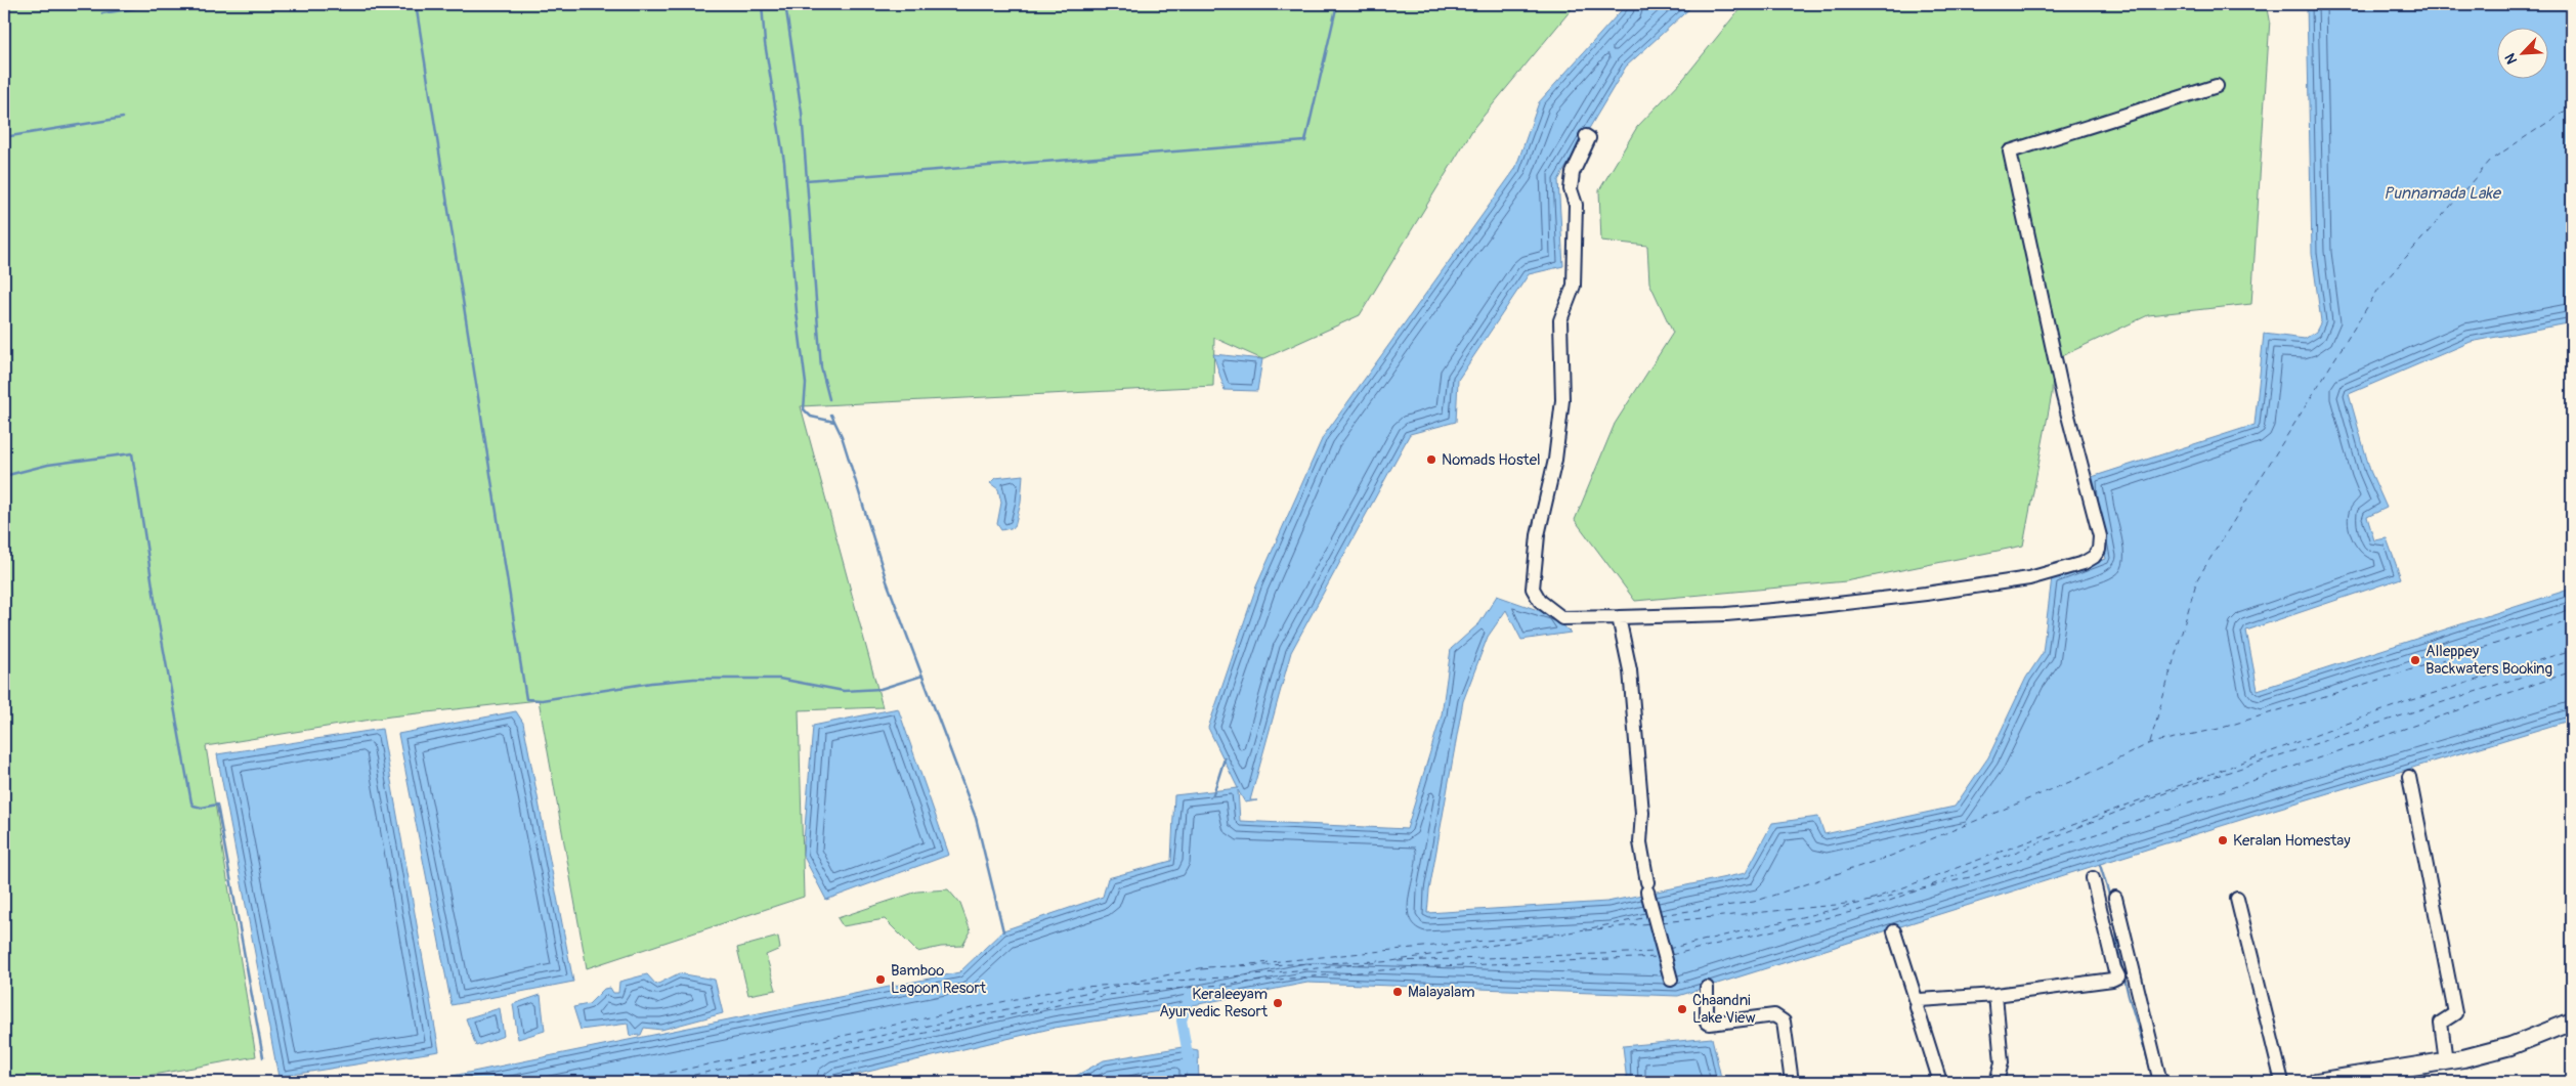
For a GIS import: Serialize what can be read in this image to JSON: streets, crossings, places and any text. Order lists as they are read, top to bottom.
{
  "water": ["Punnamada Lake"],
  "places": [
    "Nomads Hostel",
    "Alleppey Backwaters Booking",
    "Keralan Homestay",
    "Bamboo Lagoon Resort",
    "Malayalam",
    "Keraleeyam Ayurvedic Resort",
    "Chaandni Lake View"
  ],
  "north": "bottom left"
}
